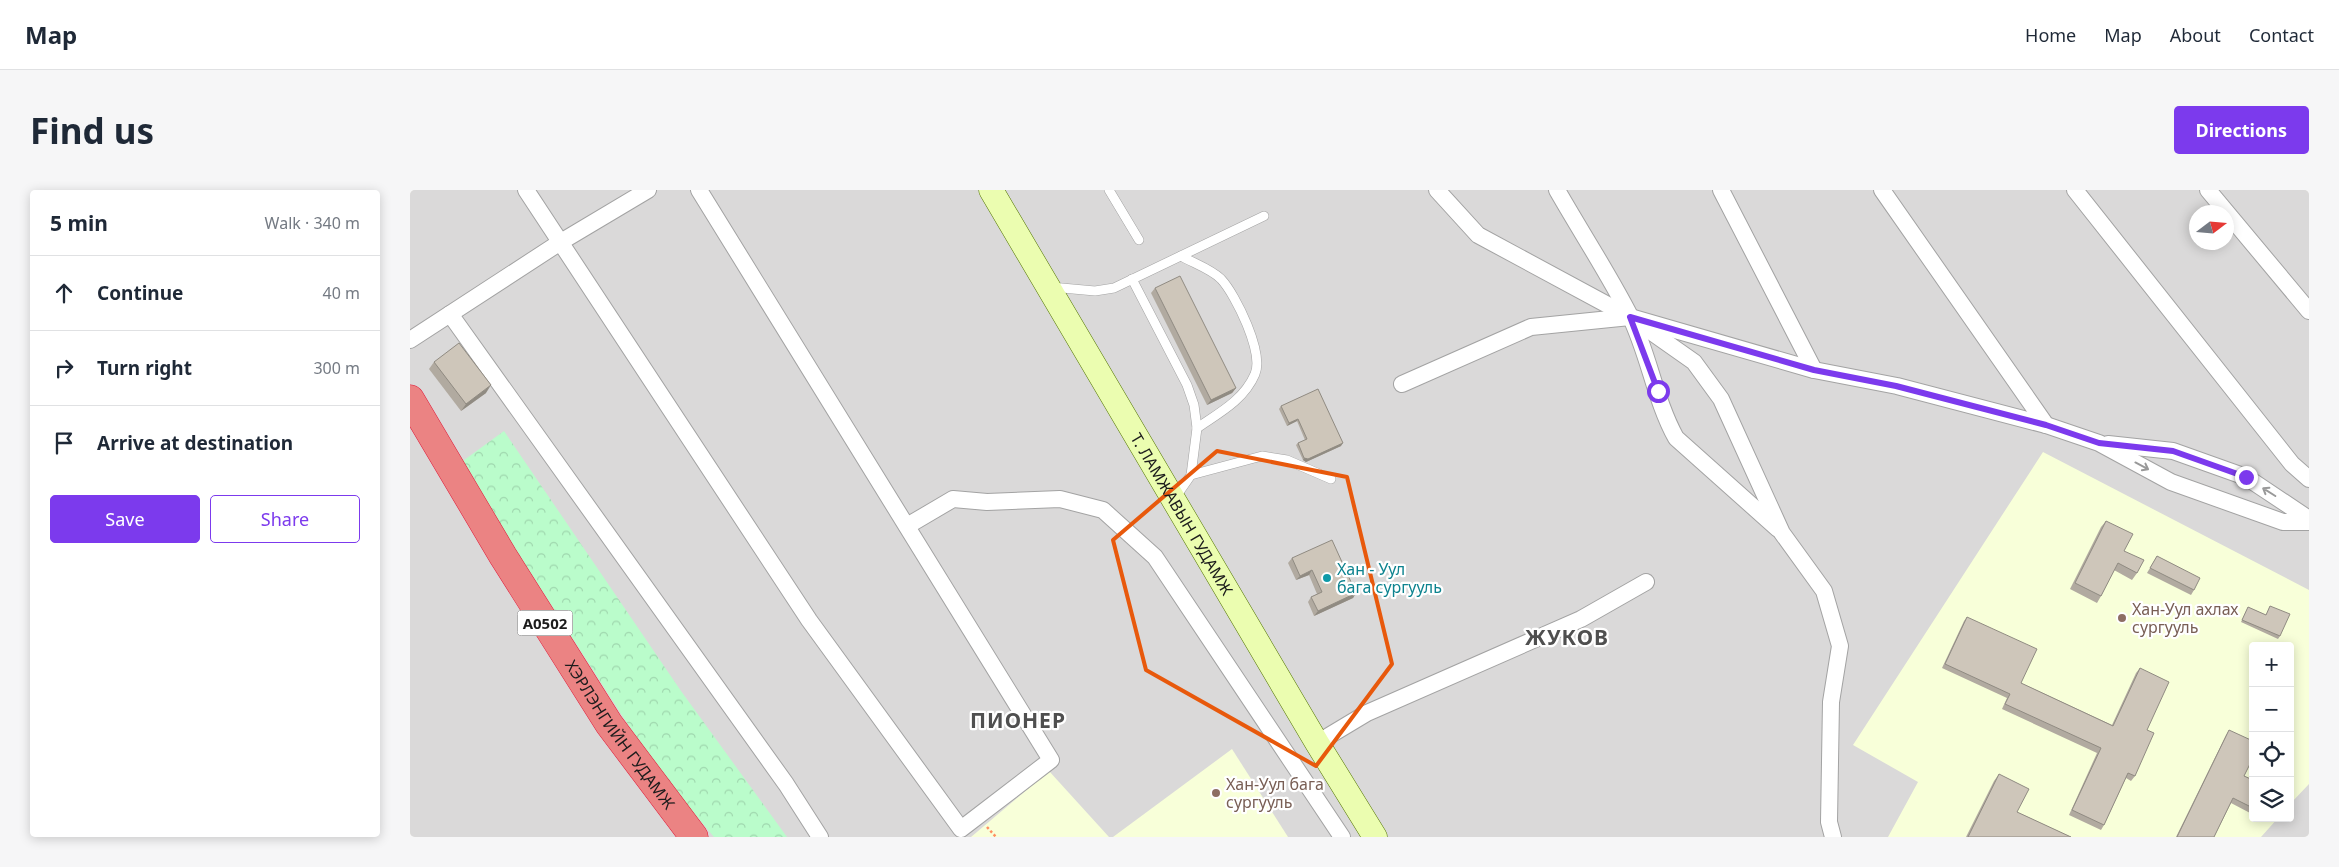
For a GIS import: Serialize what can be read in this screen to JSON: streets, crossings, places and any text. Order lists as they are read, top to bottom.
{
  "streets": {
    "highway": ["A0502", "ХЭРЛЭНГИЙН ГУДАМЖ"],
    "street": ["Т. ЛАМЖАВЫН ГУДАМЖ"]
  },
  "districts": ["ЖУКОВ", "ПИОНЕР"],
  "places": ["Хан - Уул бага сургууль", "Хан-Уул ахлах сургууль", "Хан-Уул бага сургууль"],
  "north": "right",
  "page": {
    "header": "Map",
    "nav": [
      "Home",
      "Map",
      "About",
      "Contact"
    ],
    "buttons": [
      "Directions",
      ["Save", "Share"]
    ],
    "title": "Find us",
    "heading": ["5 min", "Walk · 340 m"],
    "list": [
      ["Continue", "40 m"],
      ["Turn right", "300 m"],
      "Arrive at destination"
    ],
    "map_buttons": ["+", "−"]
  }
}
